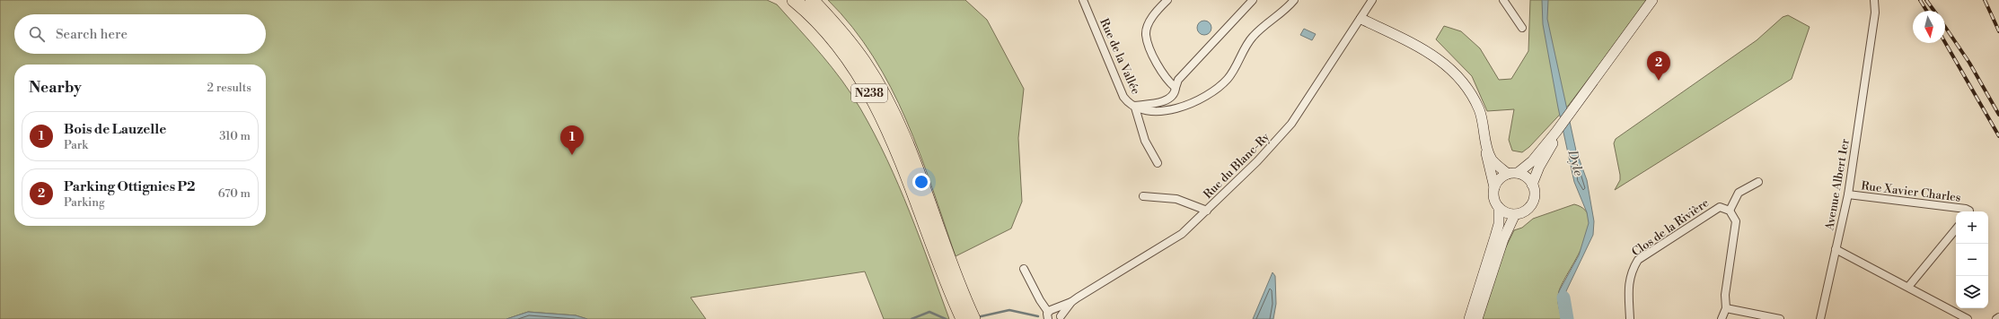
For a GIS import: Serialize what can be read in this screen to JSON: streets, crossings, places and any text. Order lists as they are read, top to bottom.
{
  "streets": {
    "highway": ["N238"],
    "street": [
      "Rue de la Vallée",
      "Rue du Blanc-Ry",
      "Avenue Albert 1er",
      "Rue Xavier Charles",
      "Clos de la Rivière"
    ]
  },
  "crossings": [
    ["Avenue Albert 1er", "Rue Xavier Charles"]
  ],
  "water": ["Dyle"],
  "north": "bottom",
  "page": {
    "search": "Search here",
    "pins": ["2", "1"],
    "heading": ["Nearby", "2 results"],
    "list": [
      {
        "mark": "1",
        "name": "Bois de Lauzelle",
        "note": "Park",
        "value": "310 m"
      },
      {
        "mark": "2",
        "name": "Parking Ottignies P2",
        "note": "Parking",
        "value": "670 m"
      }
    ],
    "map_buttons": ["+", "−"]
  }
}
